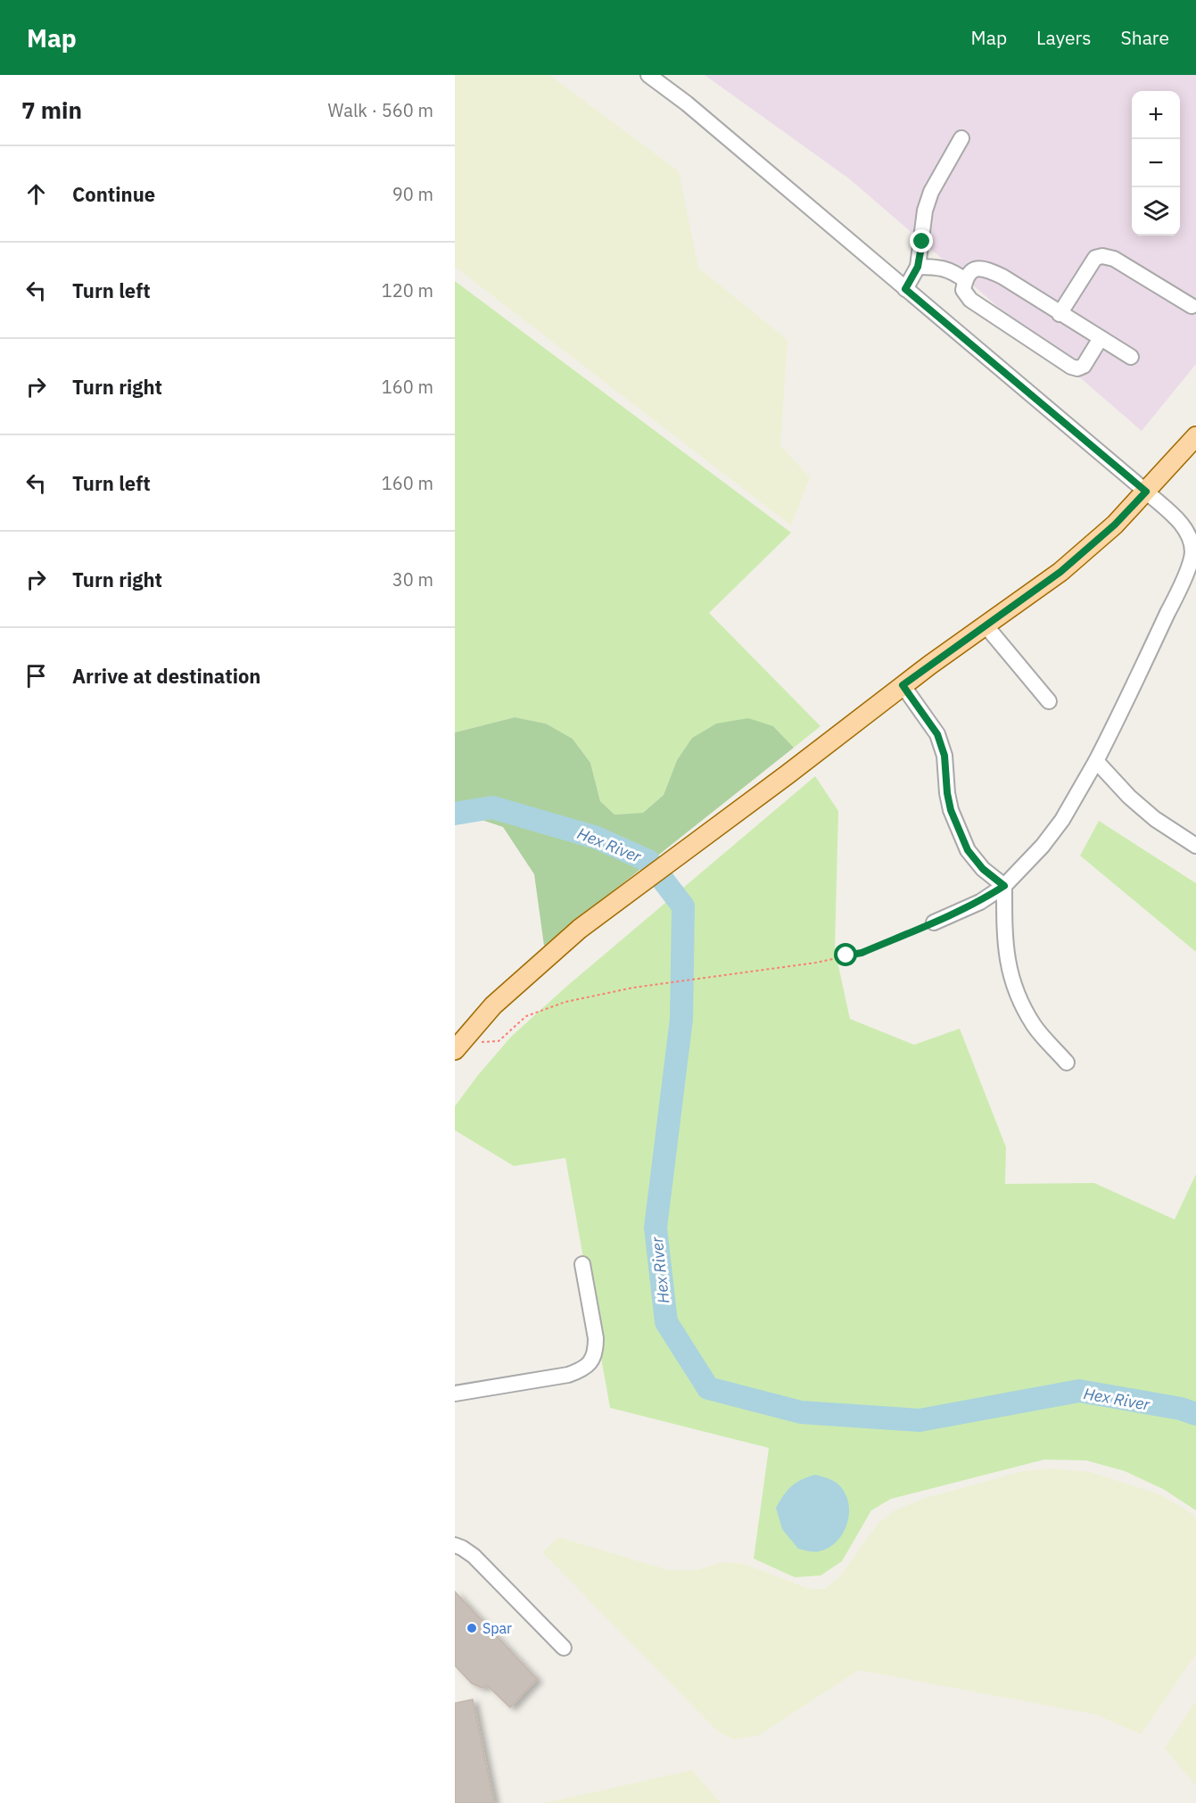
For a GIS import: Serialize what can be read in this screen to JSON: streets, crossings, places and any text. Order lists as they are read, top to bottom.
{
  "water": ["Hex River"],
  "places": ["Spar"],
  "page": {
    "header": "Map",
    "nav": ["Map", "Layers", "Share"],
    "heading": ["7 min", "Walk · 560 m"],
    "map_buttons": ["+", "−"],
    "list": [
      ["Continue", "90 m"],
      ["Turn left", "120 m"],
      ["Turn right", "160 m"],
      ["Turn left", "160 m"],
      ["Turn right", "30 m"],
      "Arrive at destination"
    ]
  }
}
